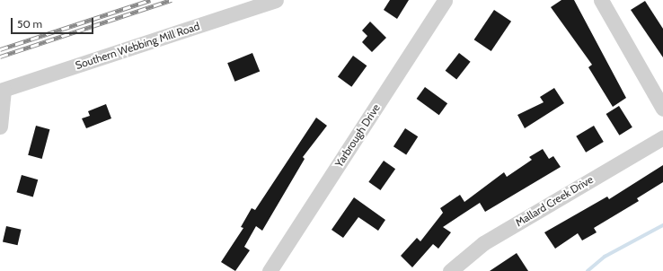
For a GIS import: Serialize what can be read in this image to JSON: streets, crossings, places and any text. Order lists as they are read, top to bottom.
{
  "streets": {
    "street": ["Southern Webbing Mill Road", "Yarbrough Drive", "Mallard Creek Drive"]
  },
  "scale_bar": "50 m"
}
